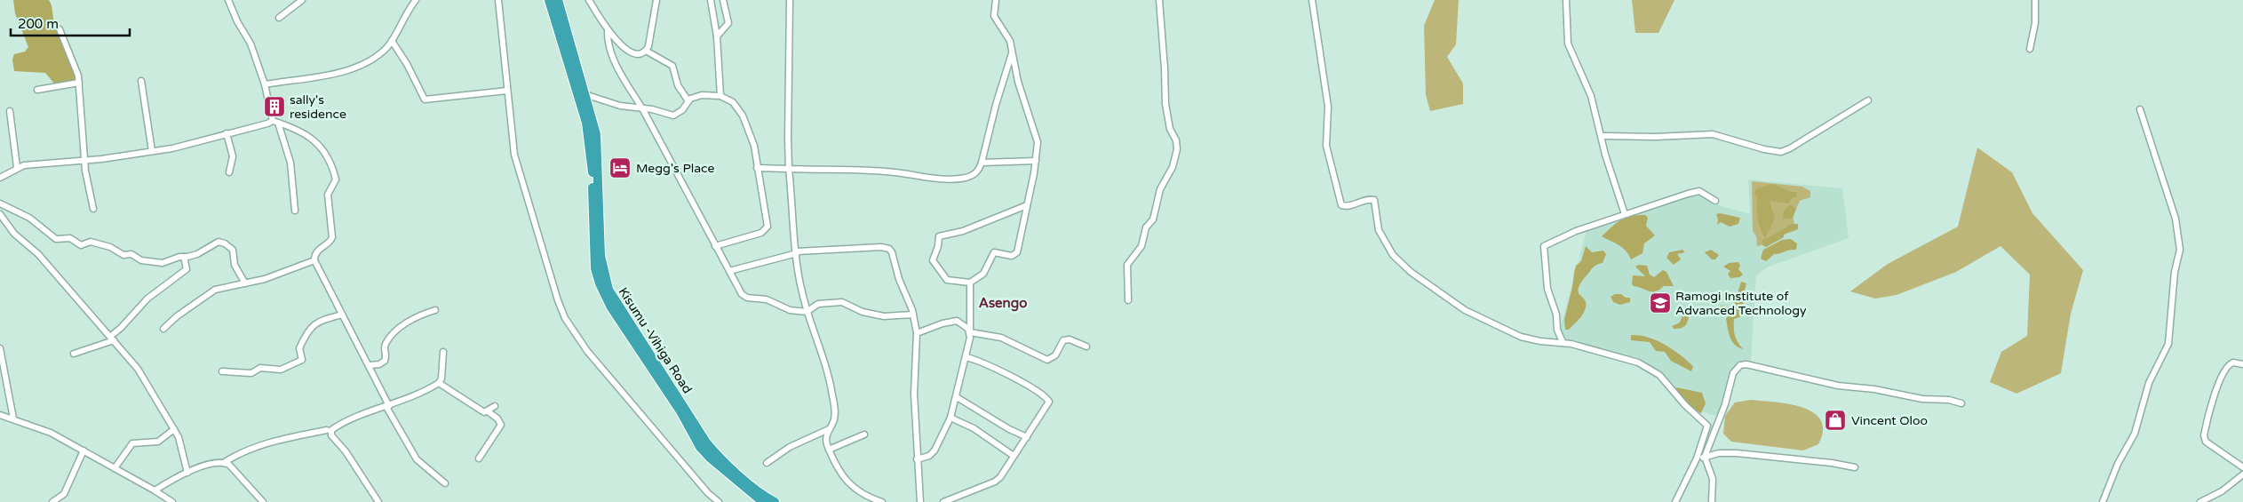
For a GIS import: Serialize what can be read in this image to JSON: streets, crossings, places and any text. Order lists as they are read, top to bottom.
{
  "streets": {
    "highway": ["Kisumu -Vihiga Road"]
  },
  "districts": ["Asengo"],
  "places": {
    "building": ["sally's residence"],
    "hotel": ["Megg's Place"],
    "school or university": ["Ramogi Institute of Advanced Technology"],
    "shop": ["Vincent Oloo"]
  },
  "scale_bar": "200 m"
}
